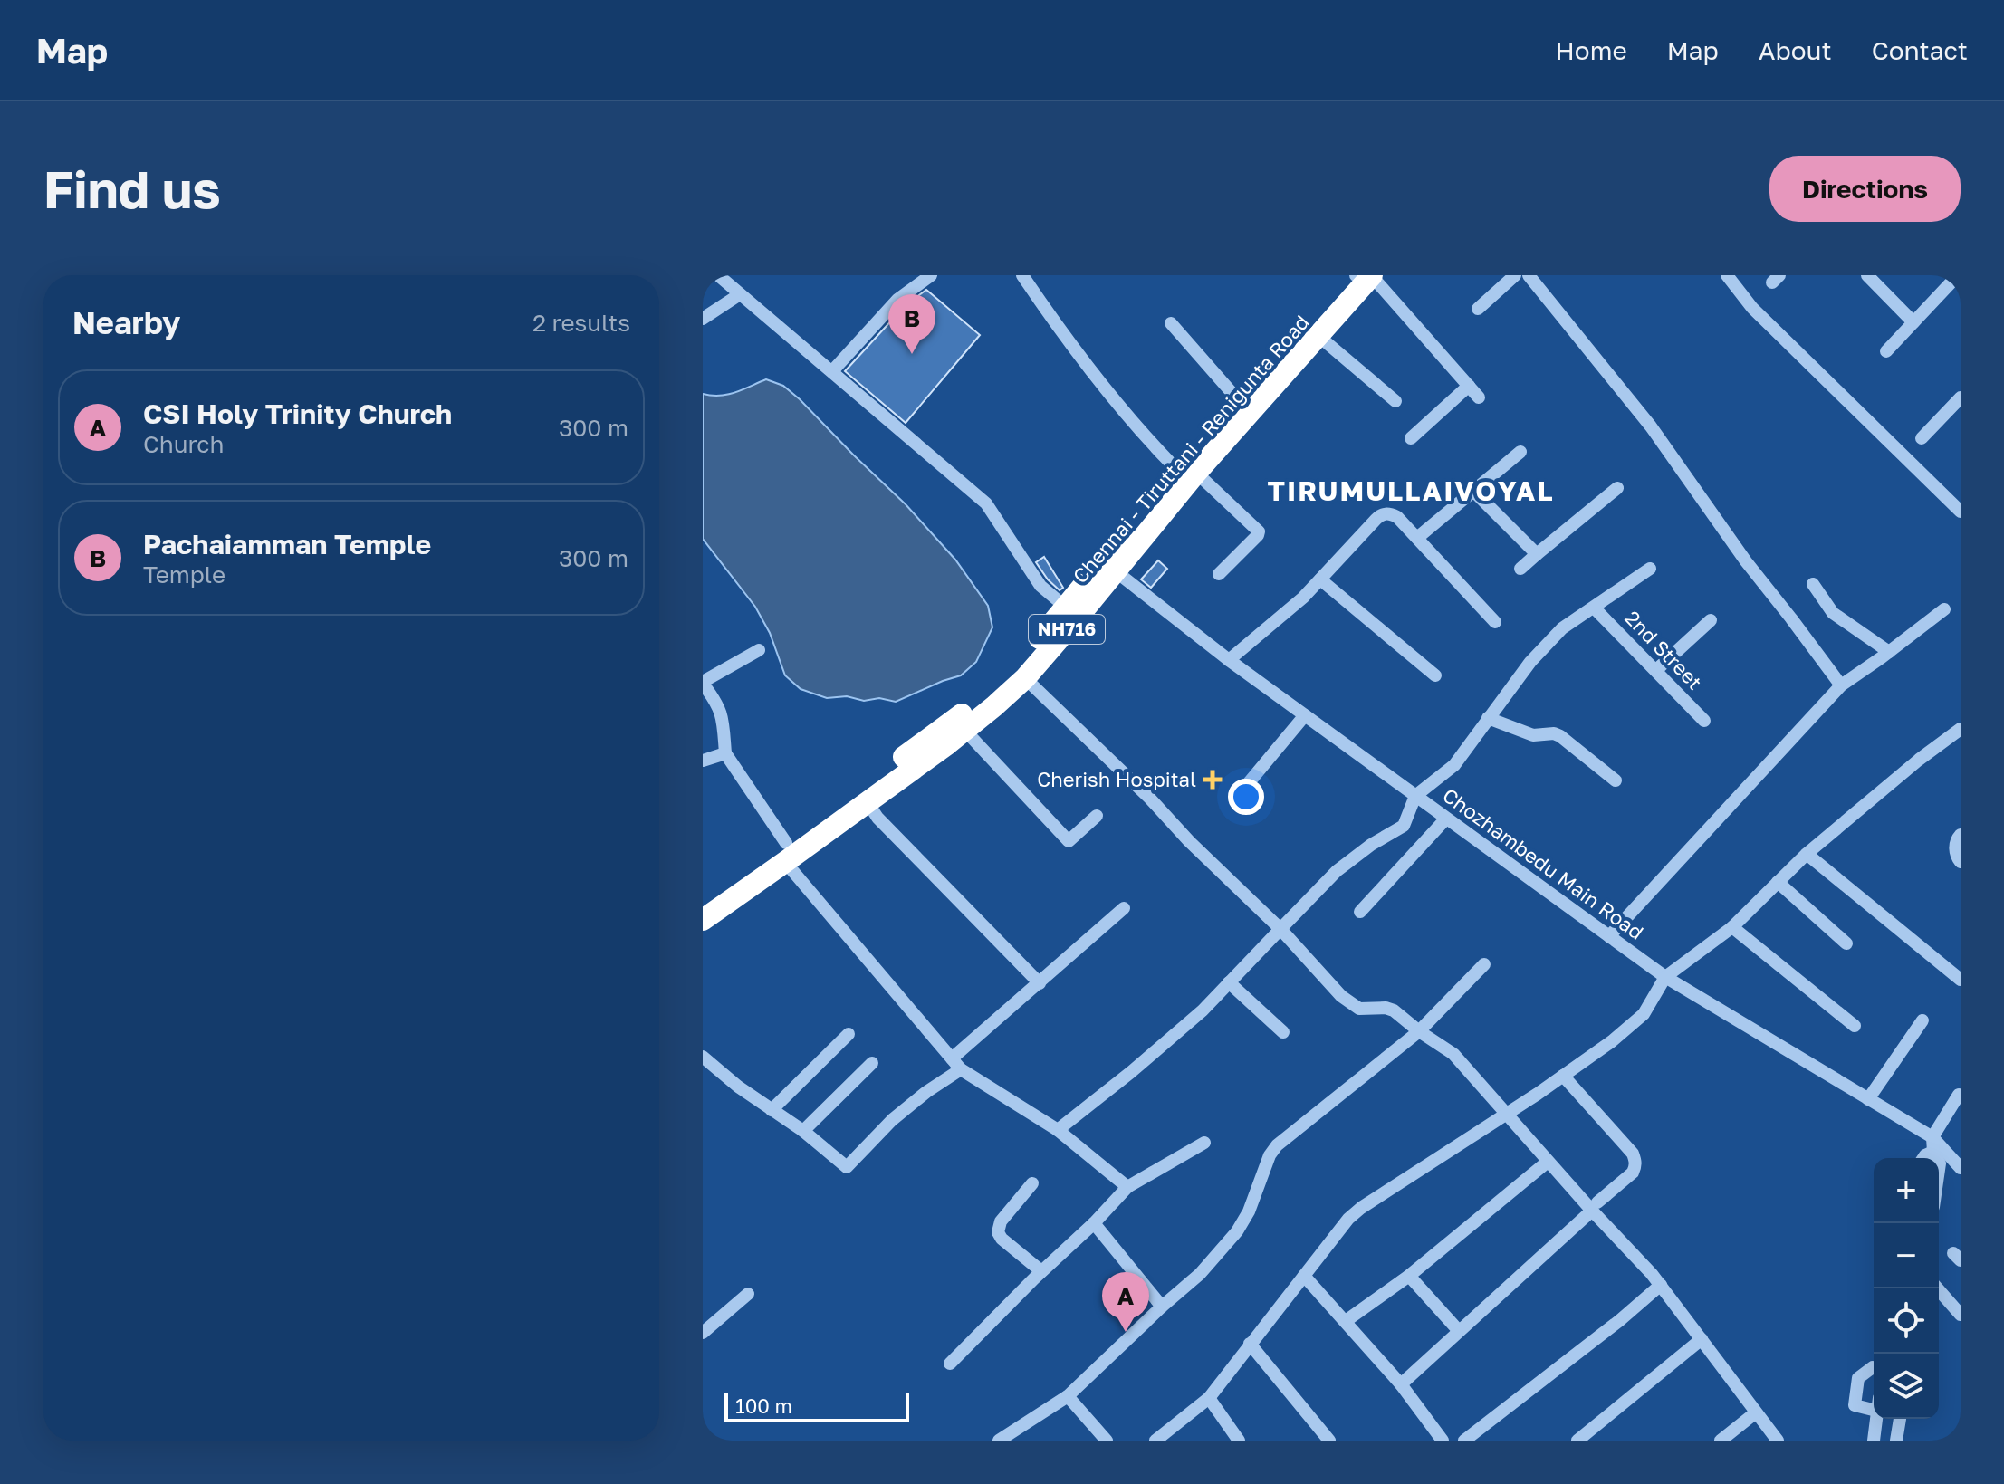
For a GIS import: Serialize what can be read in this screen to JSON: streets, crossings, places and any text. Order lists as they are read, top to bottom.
{
  "streets": {
    "highway": ["Chennai - Tiruttani - Renigunta Road", "NH716"],
    "street": ["2nd Street", "Chozhambedu Main Road"]
  },
  "crossings": [
    ["Chennai - Tiruttani - Renigunta Road", "Chozhambedu Main Road"]
  ],
  "districts": ["TIRUMULLAIVOYAL"],
  "places": {
    "health": ["Cherish Hospital"]
  },
  "scale_bar": "100 m",
  "page": {
    "header": "Map",
    "nav": [
      "Home",
      "Map",
      "About",
      "Contact"
    ],
    "buttons": "Directions",
    "title": "Find us",
    "heading": ["Nearby", "2 results"],
    "pins": ["B", "A"],
    "list": [
      {
        "mark": "A",
        "name": "CSI Holy Trinity Church",
        "note": "Church",
        "value": "300 m"
      },
      {
        "mark": "B",
        "name": "Pachaiamman Temple",
        "note": "Temple",
        "value": "300 m"
      }
    ],
    "map_buttons": ["+", "−"],
    "scale": "100 m"
  }
}
